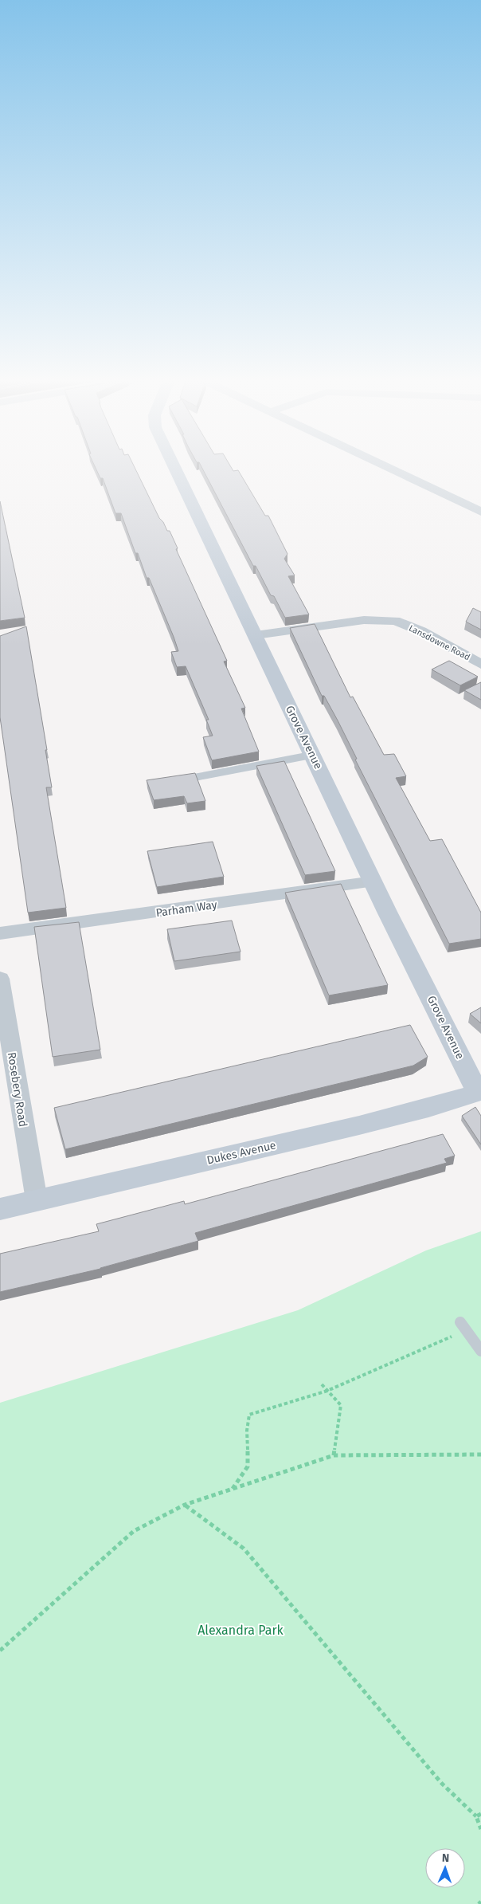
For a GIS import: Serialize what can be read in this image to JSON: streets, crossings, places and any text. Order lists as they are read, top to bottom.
{
  "streets": {
    "street": [
      "Lansdowne Road",
      "Grove Avenue",
      "Parham Way",
      "Rosebery Road",
      "Dukes Avenue"
    ]
  },
  "crossings": [
    ["Lansdowne Road", "Grove Avenue"],
    ["Grove Avenue", "Parham Way"],
    ["Grove Avenue", "Dukes Avenue"],
    ["Rosebery Road", "Dukes Avenue"]
  ],
  "parks": ["Alexandra Park"],
  "north": "top"
}
